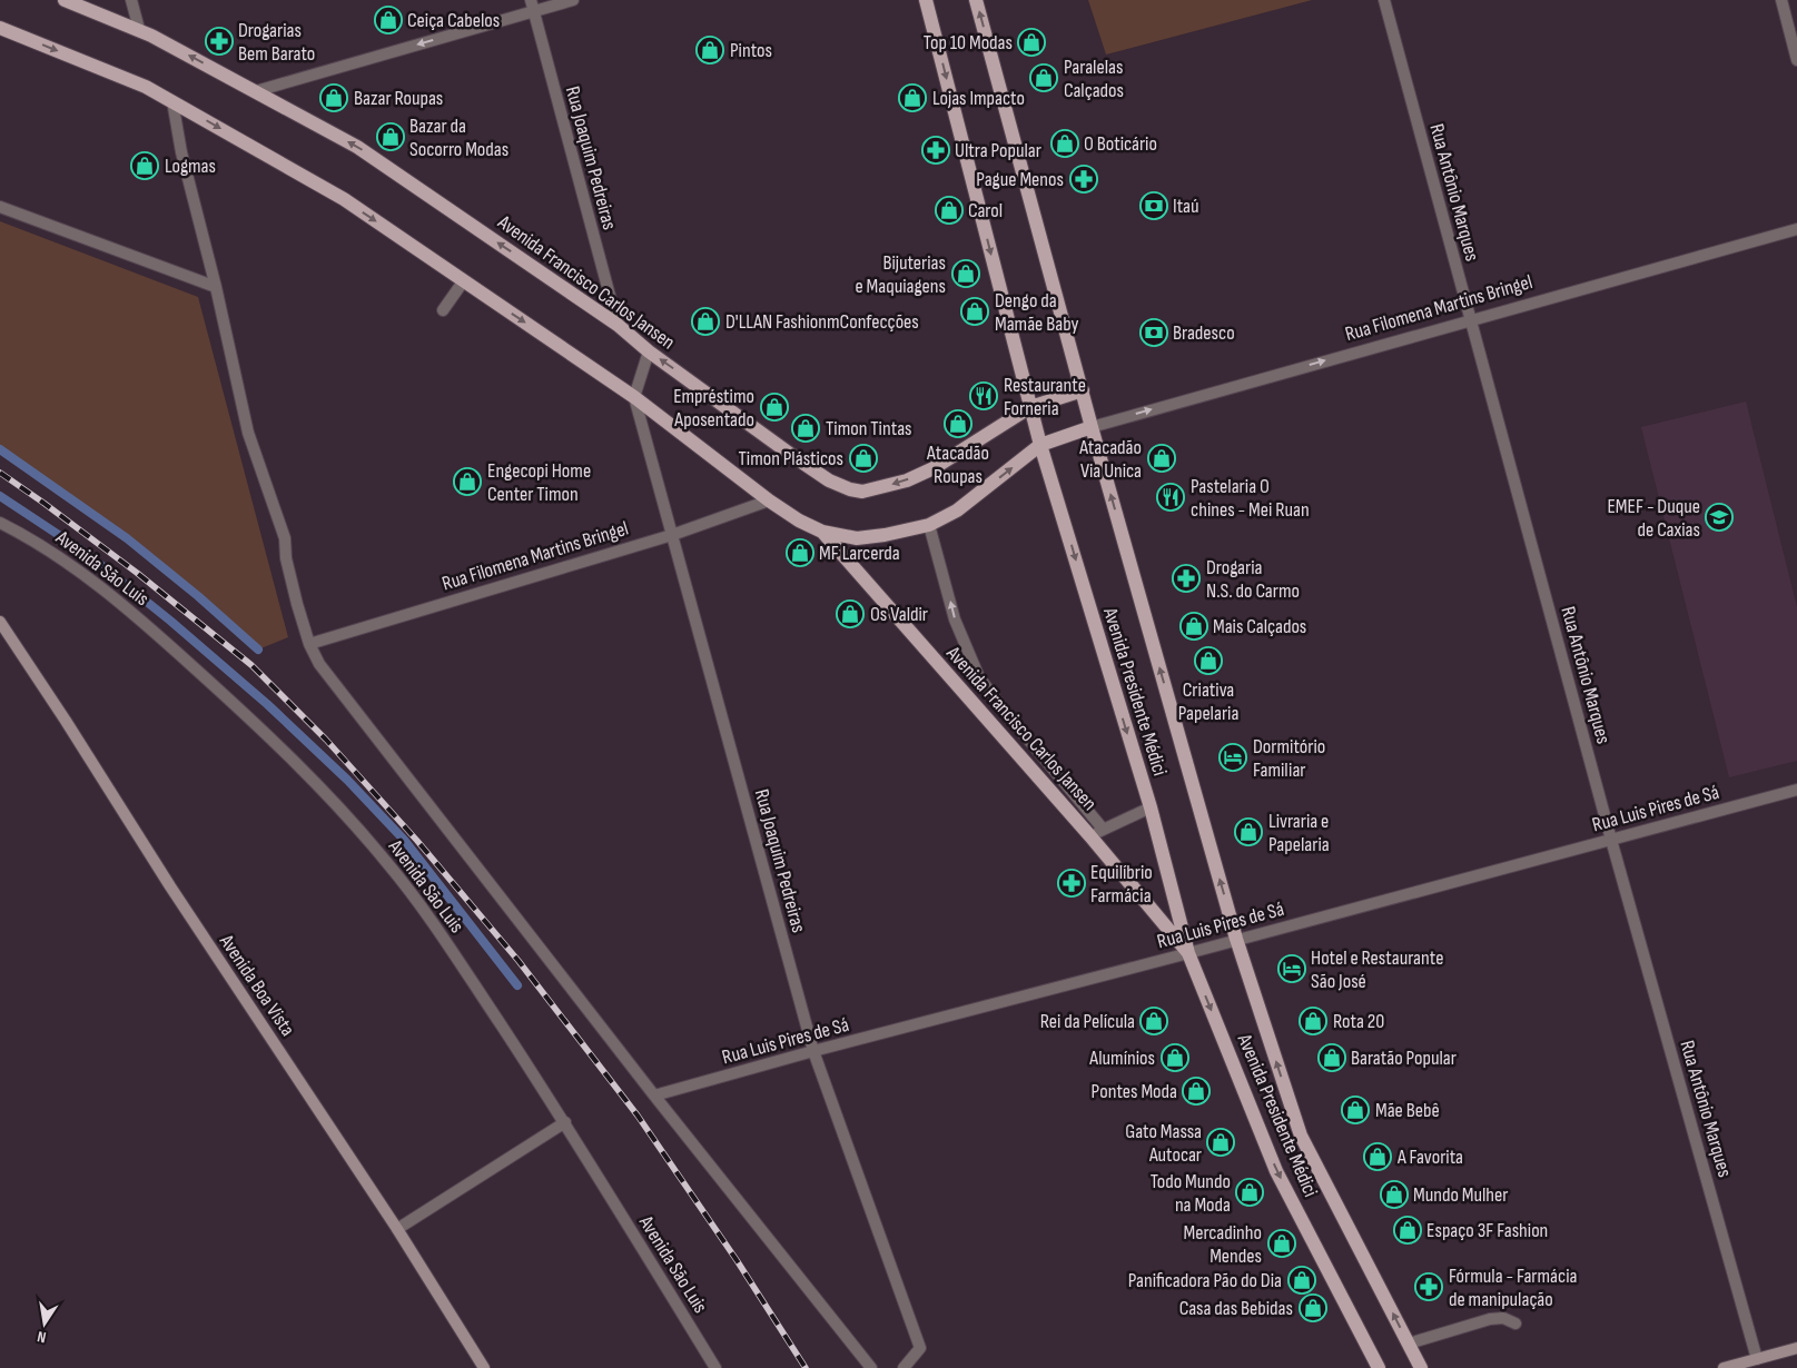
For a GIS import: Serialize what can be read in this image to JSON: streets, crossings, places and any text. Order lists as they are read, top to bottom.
{
  "streets": {
    "main road": ["Avenida Francisco Carlos Jansen", "Avenida Presidente Médici"],
    "street": [
      "Rua Joaquim Pedreiras",
      "Rua Antônio Marques",
      "Rua Filomena Martins Bringel",
      "Avenida São Luis",
      "Rua Luis Pires de Sá",
      "Avenida Boa Vista"
    ]
  },
  "crossings": [
    ["Rua Joaquim Pedreiras", "Avenida Francisco Carlos Jansen"],
    ["Rua Joaquim Pedreiras", "Rua Filomena Martins Bringel"],
    ["Rua Joaquim Pedreiras", "Rua Luis Pires de Sá"],
    ["Rua Antônio Marques", "Rua Filomena Martins Bringel"],
    ["Rua Antônio Marques", "Rua Luis Pires de Sá"],
    ["Avenida Francisco Carlos Jansen", "Rua Filomena Martins Bringel"],
    ["Avenida Francisco Carlos Jansen", "Avenida Presidente Médici"],
    ["Avenida Francisco Carlos Jansen", "Rua Luis Pires de Sá"],
    ["Rua Filomena Martins Bringel", "Avenida Presidente Médici"],
    ["Avenida Presidente Médici", "Rua Luis Pires de Sá"]
  ],
  "places": {
    "shop": [
      "Ceiça Cabelos",
      "Top 10 Modas",
      "Pintos",
      "Paralelas Calçados",
      "Bazar Roupas",
      "Lojas Impacto",
      "Bazar da Socorro Modas",
      "O Boticário",
      "Logmas",
      "Carol",
      "Bijuterias e Maquiagens",
      "Dengo da Mamãe Baby",
      "D'LLAN FashionmConfecções",
      "Empréstimo Aposentado",
      "Atacadão Roupas",
      "Timon Tintas",
      "Timon Plásticos",
      "Atacadão Via Unica",
      "Engecopi Home Center Timon",
      "MF Larcerda",
      "Os Valdir",
      "Mais Calçados",
      "Criativa Papelaria",
      "Livraria e Papelaria",
      "Rei da Película",
      "Rota 20",
      "Alumínios",
      "Baratão Popular",
      "Pontes Moda",
      "Mãe Bebê",
      "Gato Massa Autocar",
      "A Favorita",
      "Todo Mundo na Moda",
      "Mundo Mulher",
      "Espaço 3F Fashion",
      "Mercadinho Mendes",
      "Panificadora Pão do Dia",
      "Casa das Bebidas"
    ],
    "pharmacy": [
      "Drogarias Bem Barato",
      "Ultra Popular",
      "Pague Menos",
      "Drogaria N.S. do Carmo",
      "Equilíbrio Farmácia",
      "Fórmula - Farmácia de manipulação"
    ],
    "bank": ["Itaú", "Bradesco"],
    "restaurant": ["Restaurante Forneria", "Pastelaria O chines - Mei Ruan"],
    "school or university": ["EMEF - Duque de Caxias"],
    "hotel": ["Dormitório Familiar", "Hotel e Restaurante São José"]
  },
  "north": "bottom"
}
